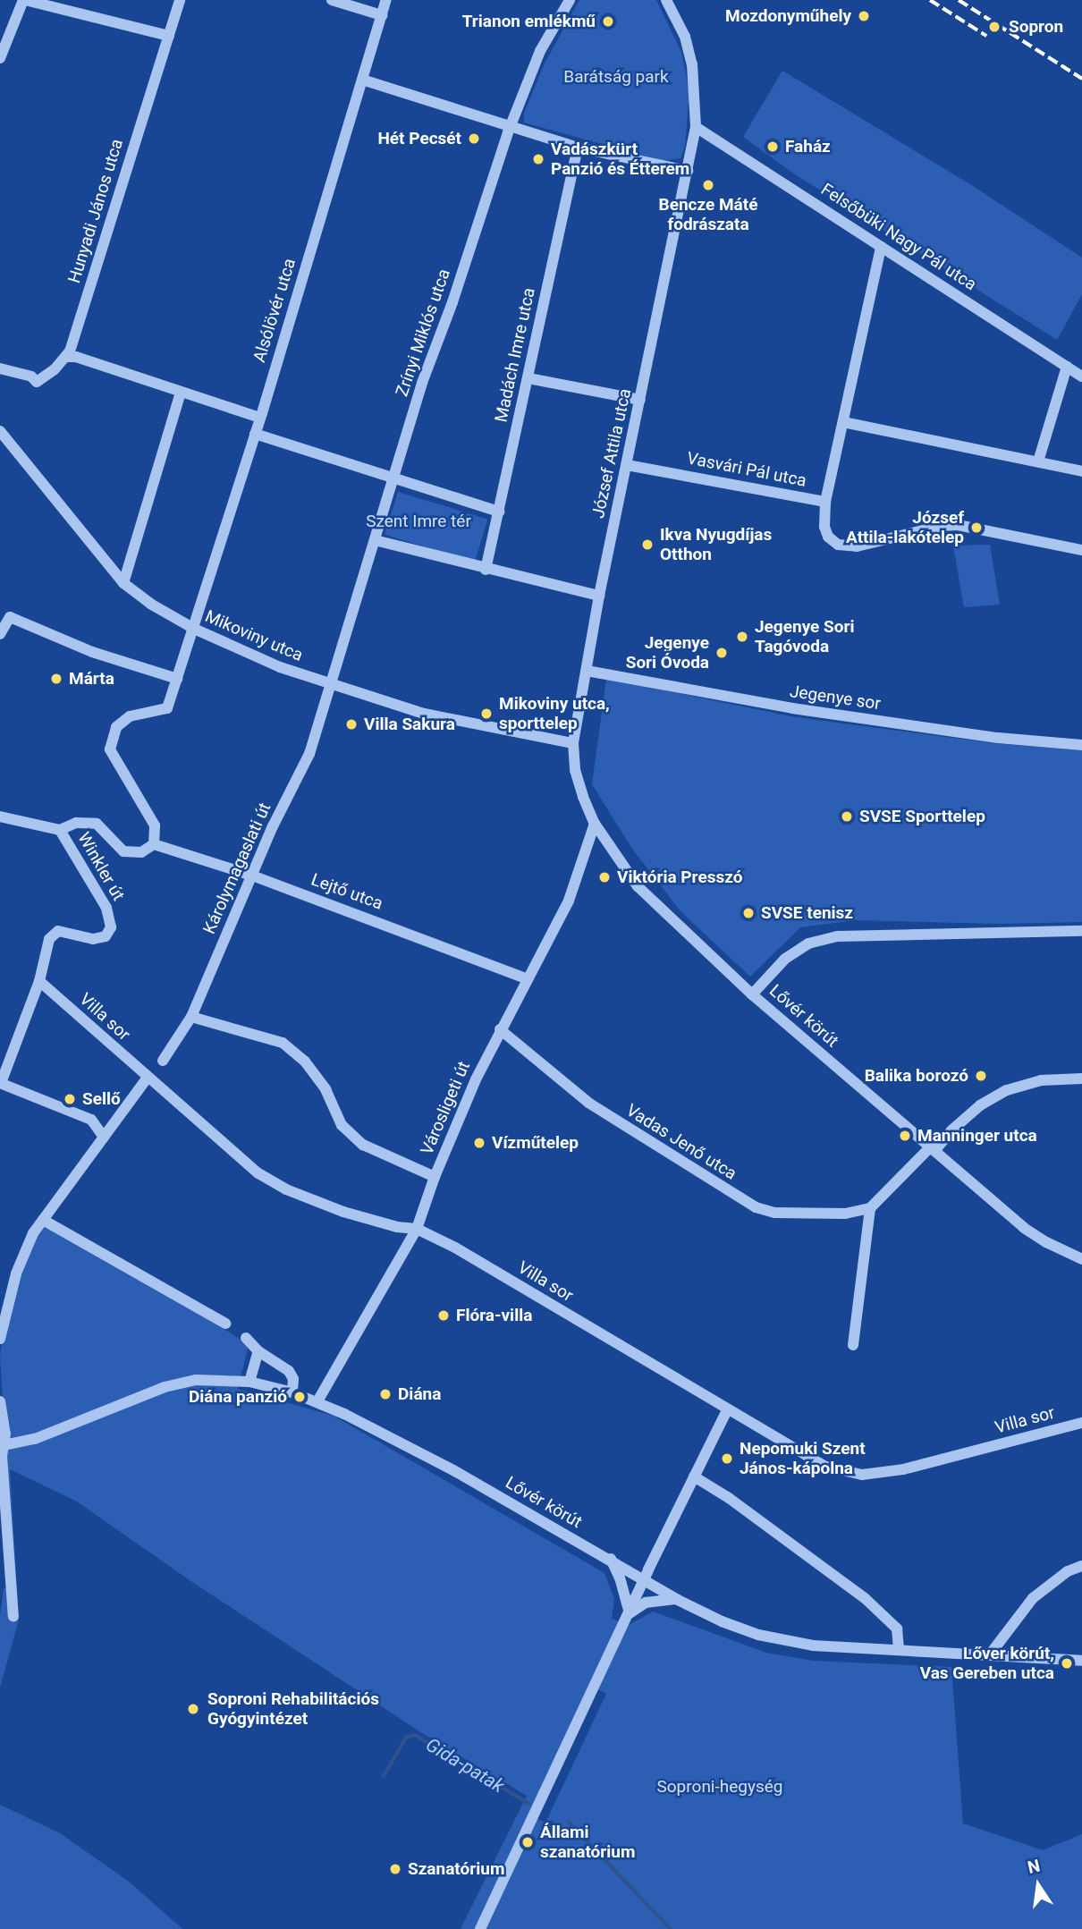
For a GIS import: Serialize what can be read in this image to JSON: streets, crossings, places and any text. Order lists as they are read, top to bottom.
{
  "streets": {
    "street": [
      "Hunyadi János utca",
      "Felsőbüki Nagy Pál utca",
      "Alsólövér utca",
      "Zrínyi Miklós utca",
      "Madách Imre utca",
      "József Attila utca",
      "Vasvári Pál utca",
      "Mikoviny utca",
      "Jegenye sor",
      "Winkler út",
      "Károlymagaslati út",
      "Lejtő utca",
      "Lővér körút",
      "Villa sor",
      "Városligeti út",
      "Vadas Jenő utca"
    ]
  },
  "crossings": [
    ["Felsőbüki Nagy Pál utca", "József Attila utca"],
    ["Alsólövér utca", "Mikoviny utca"],
    ["Zrínyi Miklós utca", "Mikoviny utca"],
    ["Zrínyi Miklós utca", "Károlymagaslati út"],
    ["József Attila utca", "Vasvári Pál utca"],
    ["József Attila utca", "Mikoviny utca"],
    ["József Attila utca", "Jegenye sor"],
    ["József Attila utca", "Lővér körút"],
    ["Mikoviny utca", "Károlymagaslati út"],
    ["Mikoviny utca", "Lővér körút"],
    ["Winkler út", "Lejtő utca"],
    ["Winkler út", "Villa sor"],
    ["Károlymagaslati út", "Lejtő utca"],
    ["Lejtő utca", "Városligeti út"],
    ["Lővér körút", "Városligeti út"],
    ["Villa sor", "Városligeti út"],
    ["Városligeti út", "Vadas Jenő utca"]
  ],
  "water": ["Gida-patak"],
  "parks": ["Barátság park", "Szent Imre tér", "Soproni-hegység"],
  "places": [
    "Mozdonyműhely",
    "Trianon emlékmű",
    "Sopron",
    "Hét Pecsét",
    "Faház",
    "Vadászkürt Panzió és Étterem",
    "Bencze Máté fodrászata",
    "József Attila-lakótelep",
    "Ikva Nyugdíjas Otthon",
    "Jegenye Sori Tagóvoda",
    "Jegenye Sori Óvoda",
    "Márta",
    "Mikoviny utca, sporttelep",
    "Villa Sakura",
    "SVSE Sporttelep",
    "Viktória Presszó",
    "SVSE tenisz",
    "Balika borozó",
    "Sellő",
    "Manninger utca",
    "Vízműtelep",
    "Flóra-villa",
    "Diána",
    "Diána panzió",
    "Nepomuki Szent János-kápolna",
    "Lőver körút, Vas Gereben utca",
    "Soproni Rehabilitációs Gyógyintézet",
    "Állami szanatórium",
    "Szanatórium"
  ],
  "north": "top"
}
